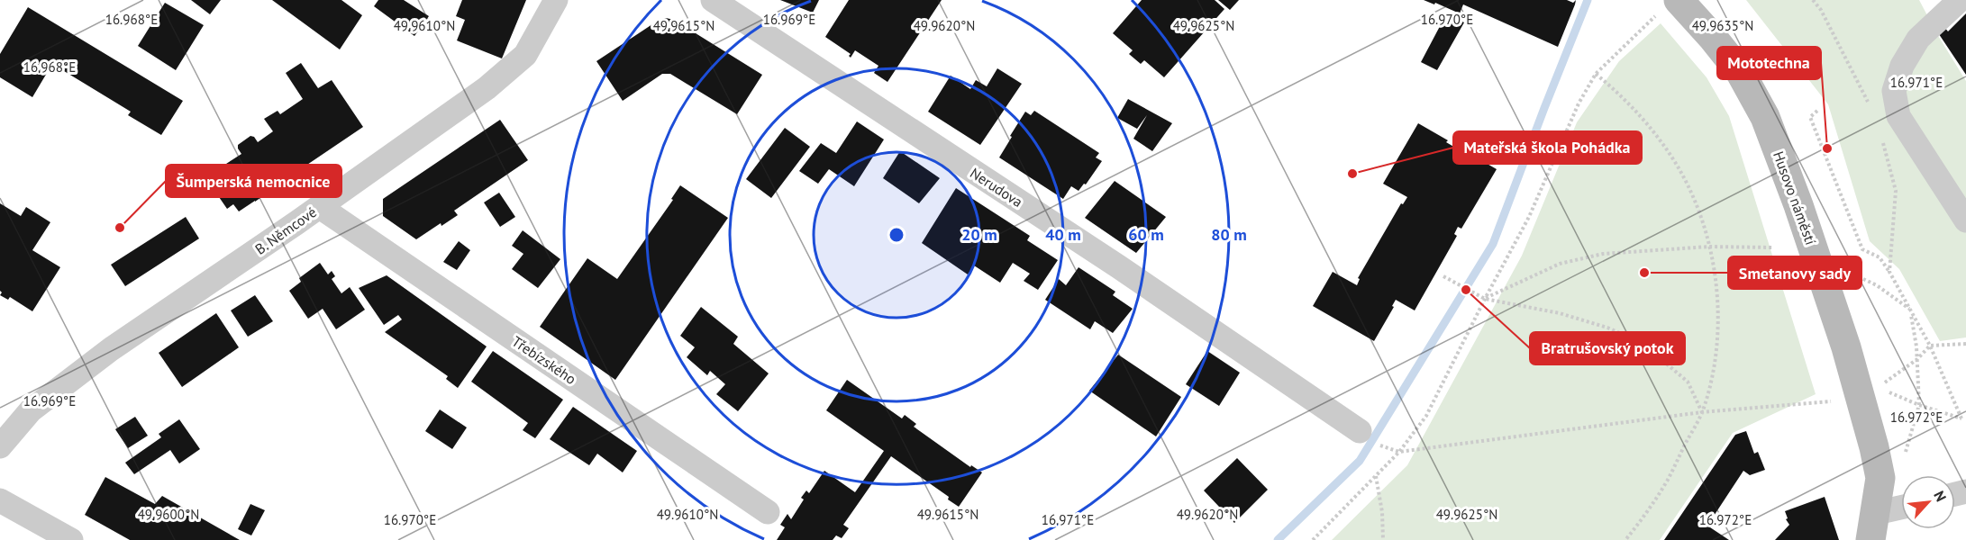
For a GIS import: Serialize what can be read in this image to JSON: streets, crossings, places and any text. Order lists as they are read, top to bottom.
{
  "streets": {
    "street": [
      "Nerudova",
      "Husovo náměstí",
      "B. Němcové",
      "Třebízského"
    ]
  },
  "crossings": [
    ["B. Němcové", "Třebízského"]
  ],
  "places": [
    "Mototechna",
    "Mateřská škola Pohádka",
    "Šumperská nemocnice",
    "Smetanovy sady",
    "Bratrušovský potok"
  ],
  "north": "top right",
  "coordinates": [
    "16.968°E",
    "16.969°E",
    "16.970°E",
    "49.9610°N",
    "49.9615°N",
    "49.9620°N",
    "49.9625°N",
    "49.9635°N",
    "16.971°E",
    "16.972°E",
    "49.9600°N"
  ],
  "rings": [
    "20 m",
    "40 m",
    "60 m",
    "80 m"
  ]
}
